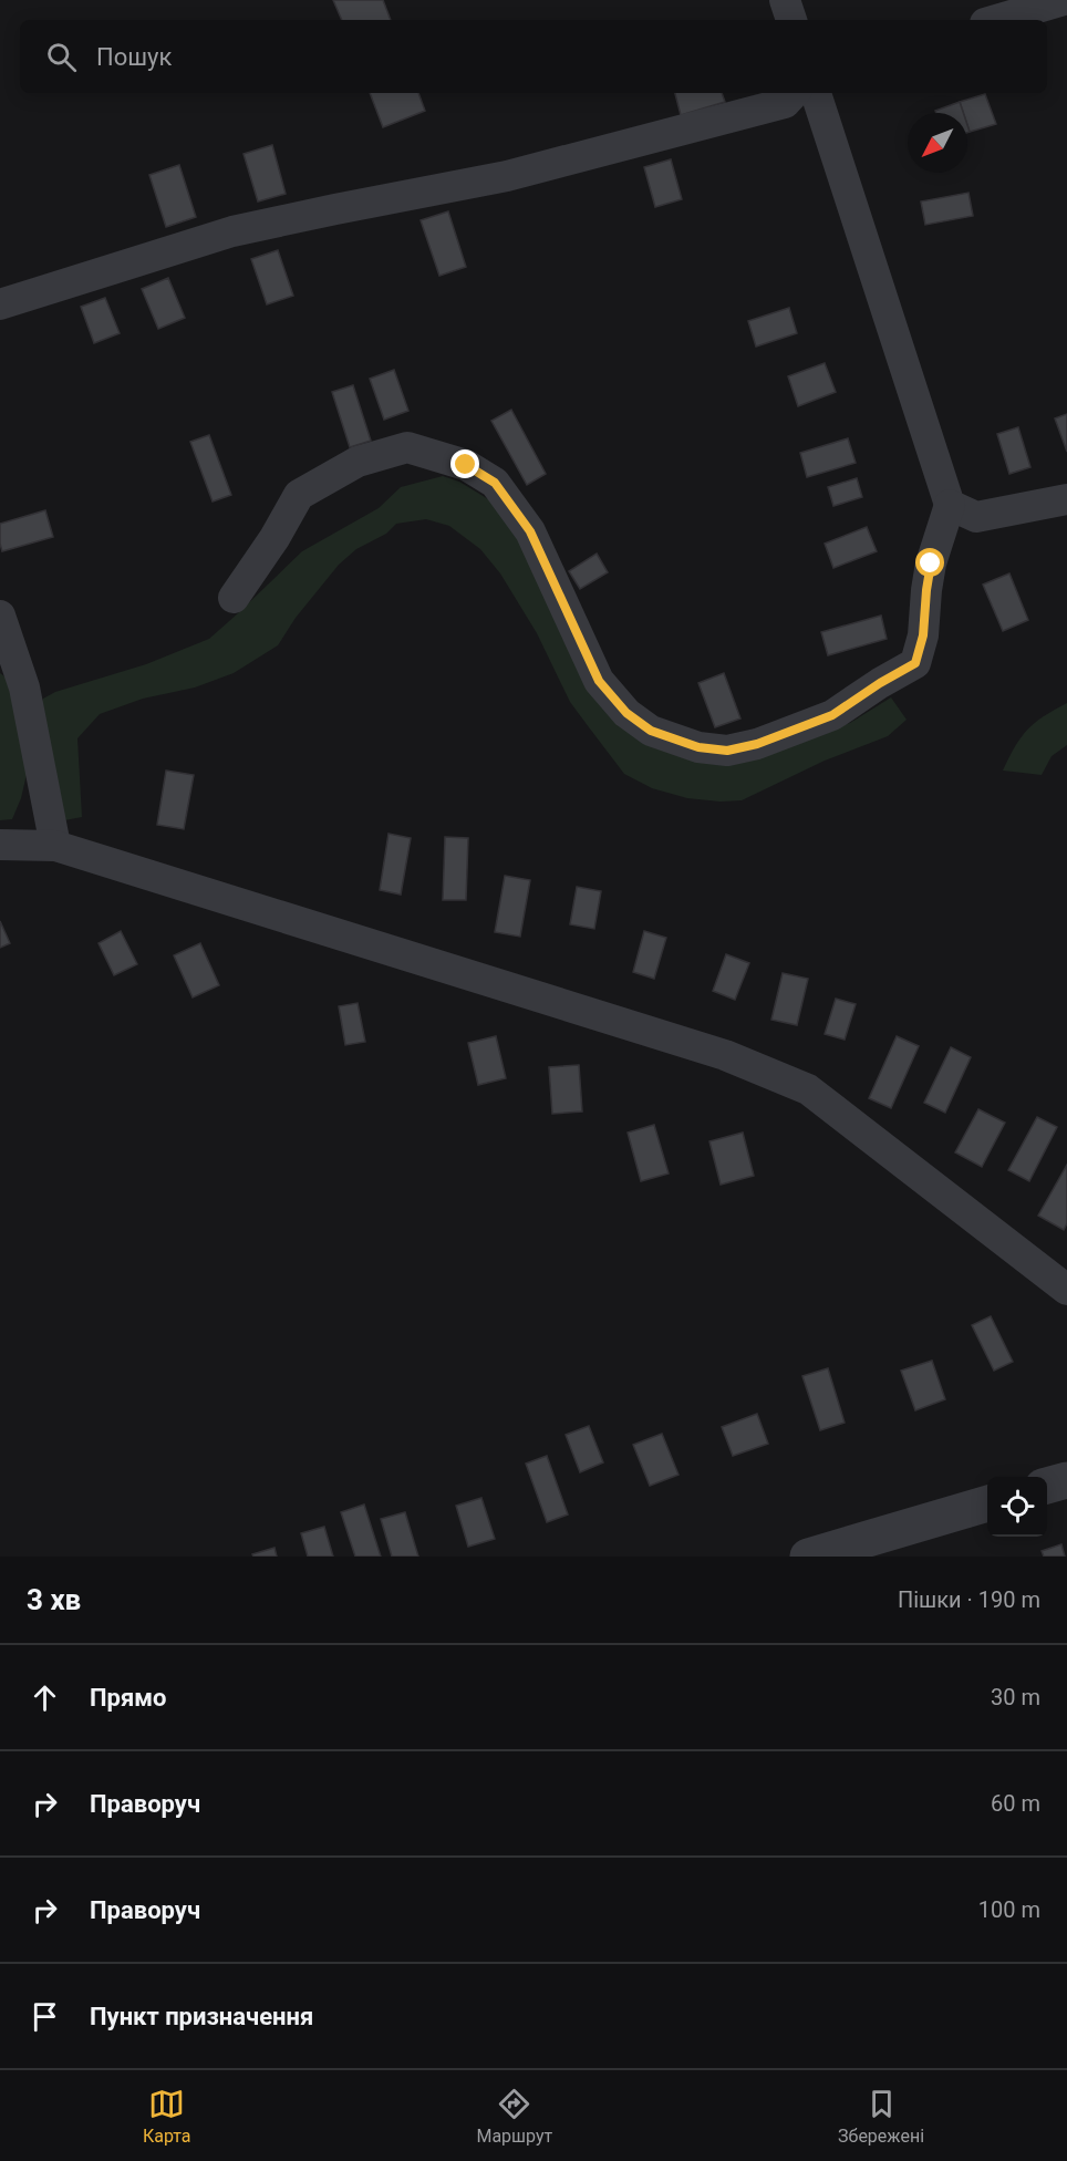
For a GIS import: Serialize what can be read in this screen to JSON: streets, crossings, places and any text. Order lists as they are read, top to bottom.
{
  "north": "bottom left",
  "page": {
    "search": "Пошук",
    "heading": ["3 хв", "Пішки · 190 m"],
    "list": [
      ["Прямо", "30 m"],
      ["Праворуч", "60 m"],
      ["Праворуч", "100 m"],
      "Пункт призначення"
    ],
    "nav": ["Карта", "Маршрут", "Збережені"]
  }
}
